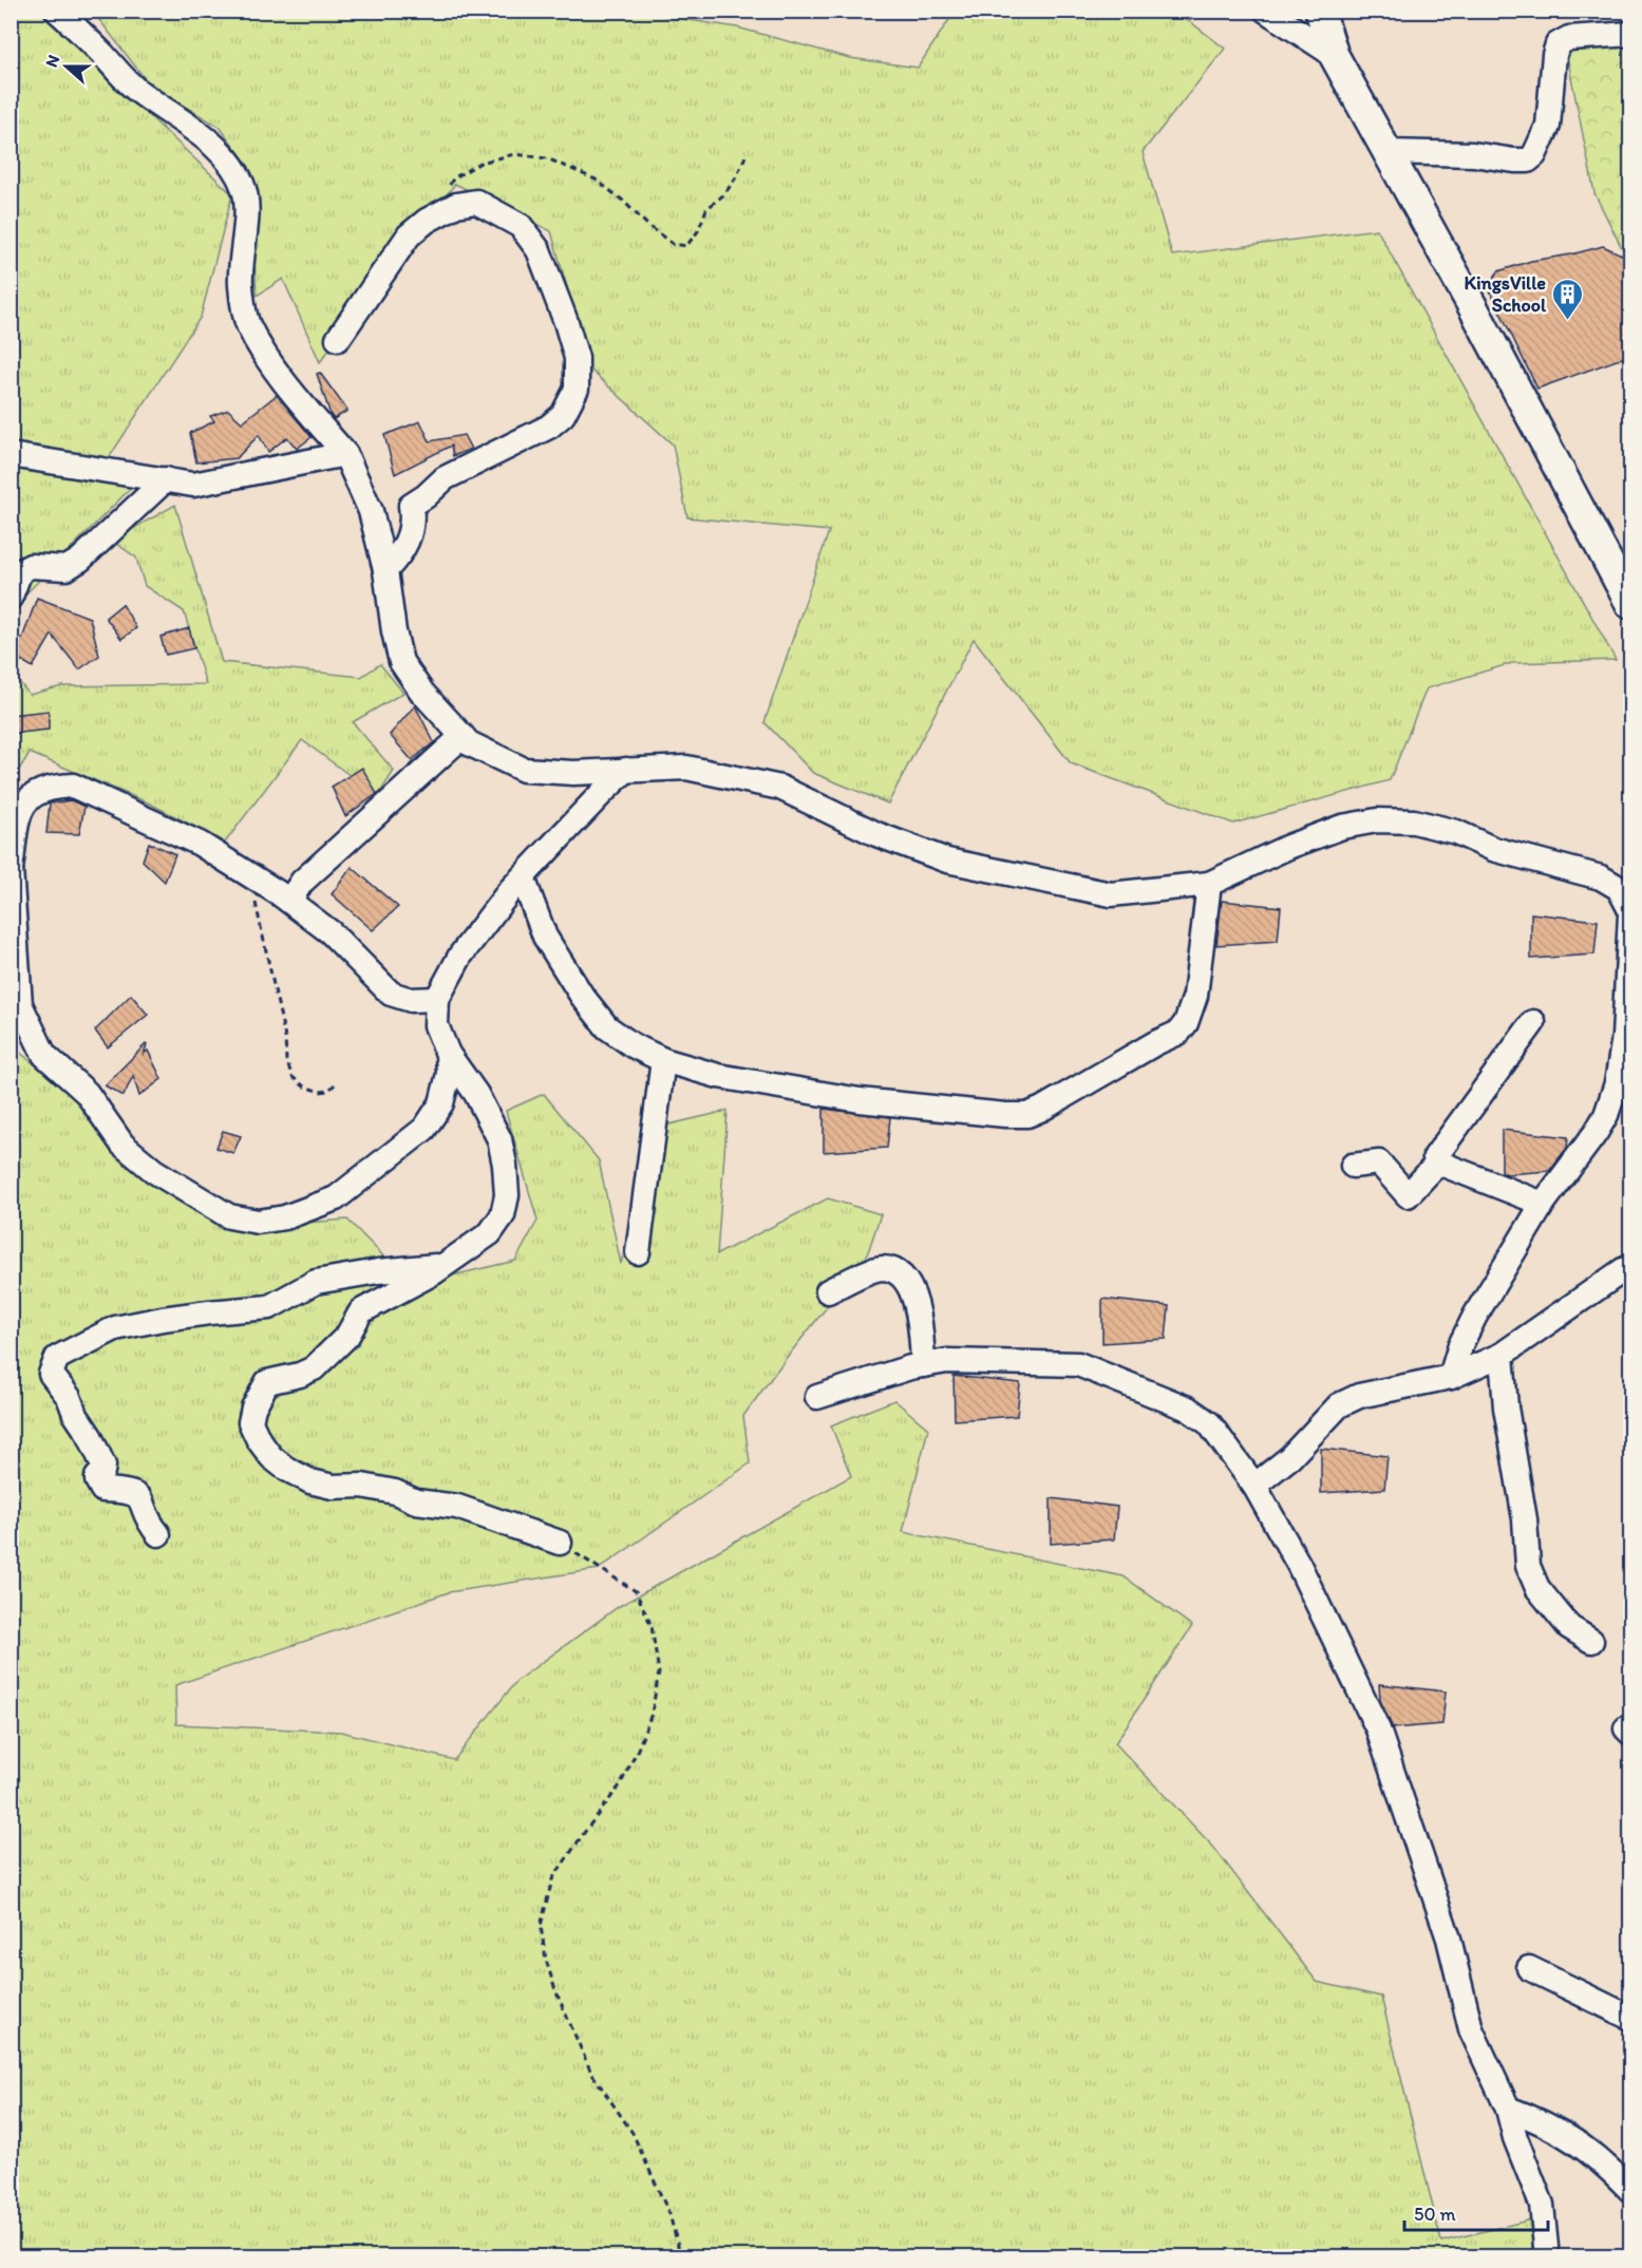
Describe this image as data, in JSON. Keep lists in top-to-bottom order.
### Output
{
  "places": {
    "building": ["KingsVille School"]
  },
  "scale_bar": "50 m",
  "north": "left"
}
